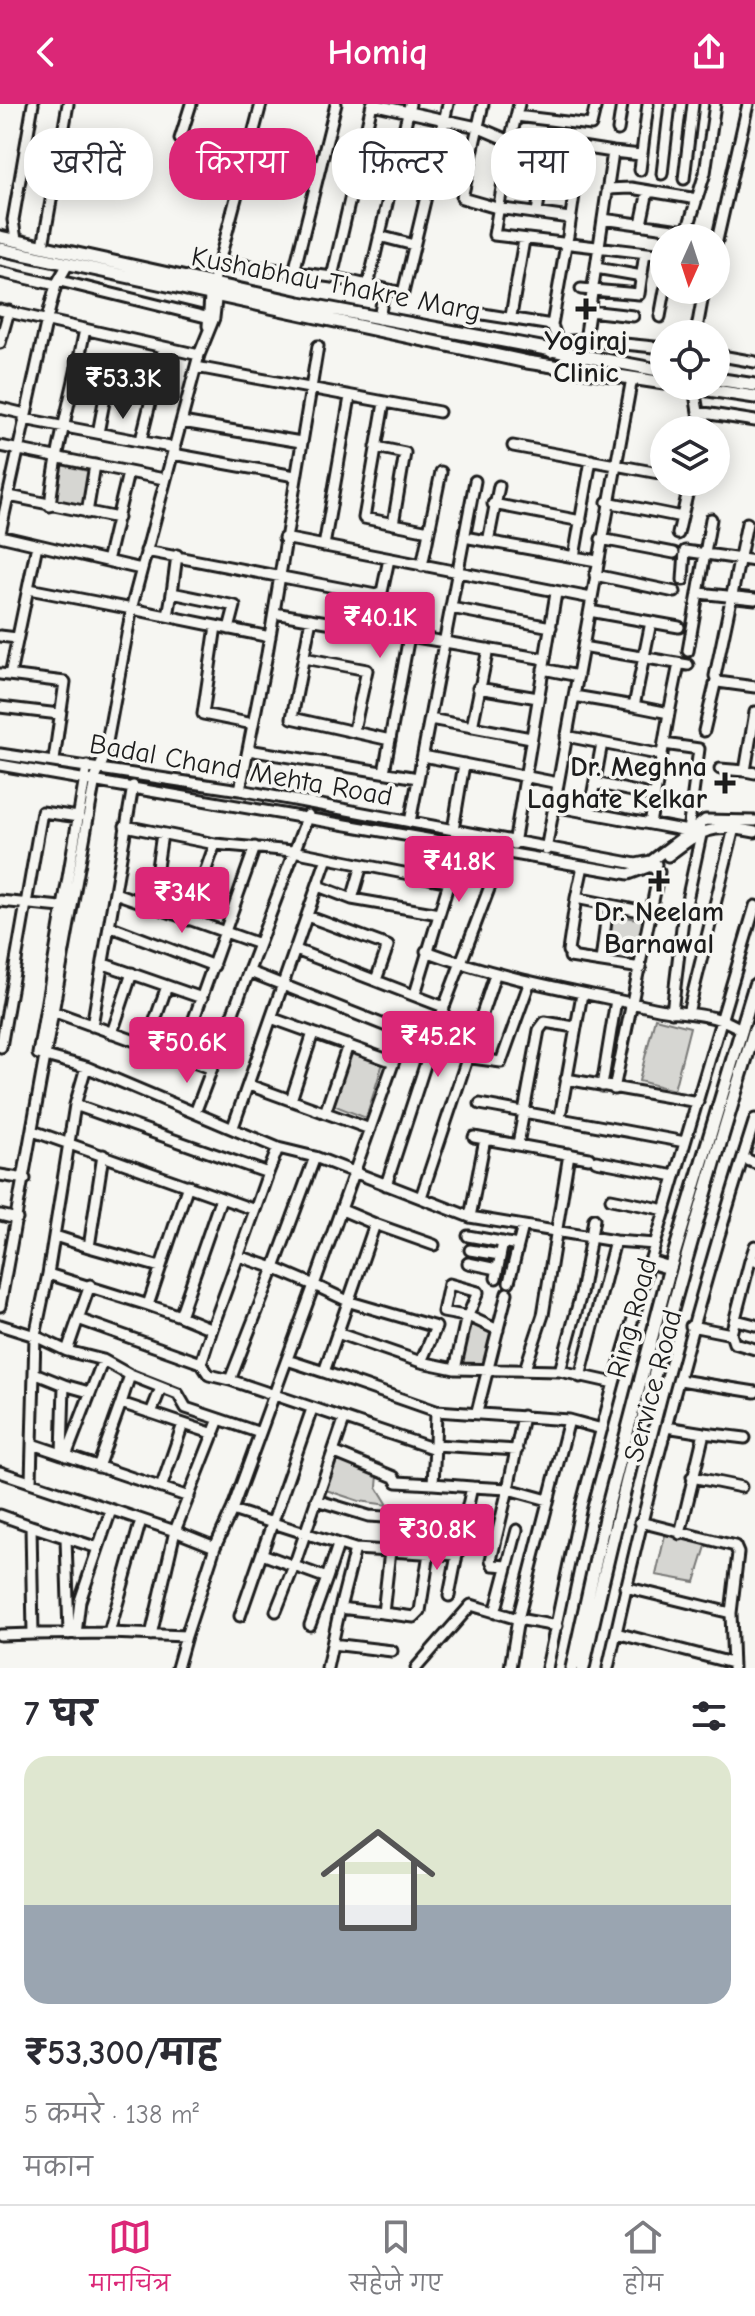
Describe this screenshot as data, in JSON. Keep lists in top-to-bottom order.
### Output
{
  "streets": {
    "main road": ["Kushabhau Thakre Marg", "Ring Road"],
    "street": ["Badal Chand Mehta Road", "Service Road"]
  },
  "places": {
    "health": ["Yogiraj Clinic", "Dr. Meghna Laghate Kelkar", "Dr. Neelam Barnawal"]
  },
  "north": "bottom",
  "page": {
    "header": "Homiq",
    "chip": [
      "खरीदें",
      "किराया",
      "फ़िल्टर",
      "नया"
    ],
    "price": [
      "₹53.3K",
      "₹40.1K",
      "₹41.8K",
      "₹34K",
      "₹45.2K",
      "₹50.6K",
      "₹30.8K"
    ],
    "heading": "7 घर",
    "list": [
      {
        "name": "₹53,300/माह",
        "note": "5 कमरे · 138 m² · मकान"
      }
    ],
    "tabs": ["मानचित्र", "सहेजे गए", "होम"]
  }
}
